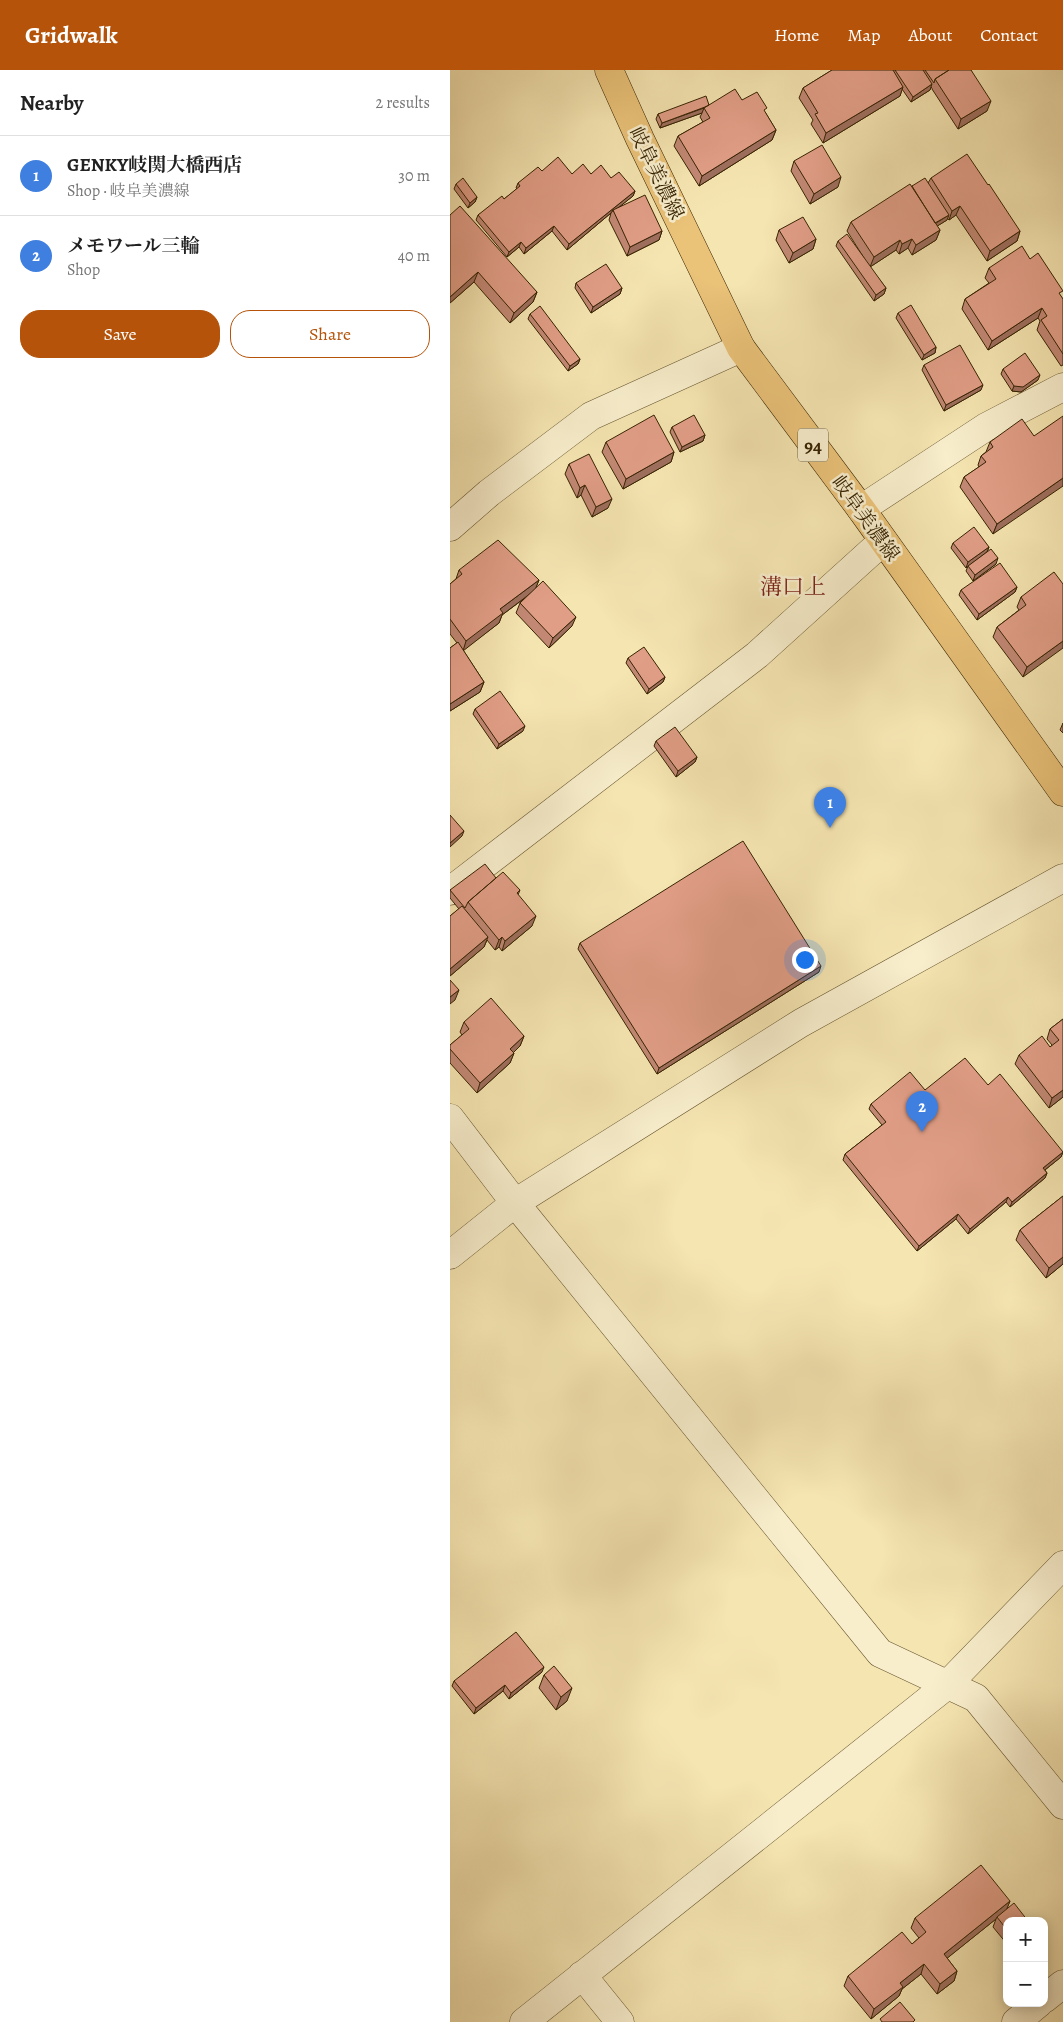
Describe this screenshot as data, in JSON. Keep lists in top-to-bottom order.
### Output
{
  "streets": {
    "main road": ["岐阜美濃線", "94"]
  },
  "districts": ["溝口上"],
  "page": {
    "header": "Gridwalk",
    "nav": [
      "Home",
      "Map",
      "About",
      "Contact"
    ],
    "heading": ["Nearby", "2 results"],
    "list": [
      {
        "mark": "1",
        "name": "GENKY岐関大橋西店",
        "note": "Shop · 岐阜美濃線",
        "value": "30 m"
      },
      {
        "mark": "2",
        "name": "メモワール三輪",
        "note": "Shop",
        "value": "40 m"
      }
    ],
    "buttons": ["Save", "Share"],
    "pins": ["1", "2"],
    "map_buttons": ["+", "−"]
  }
}
